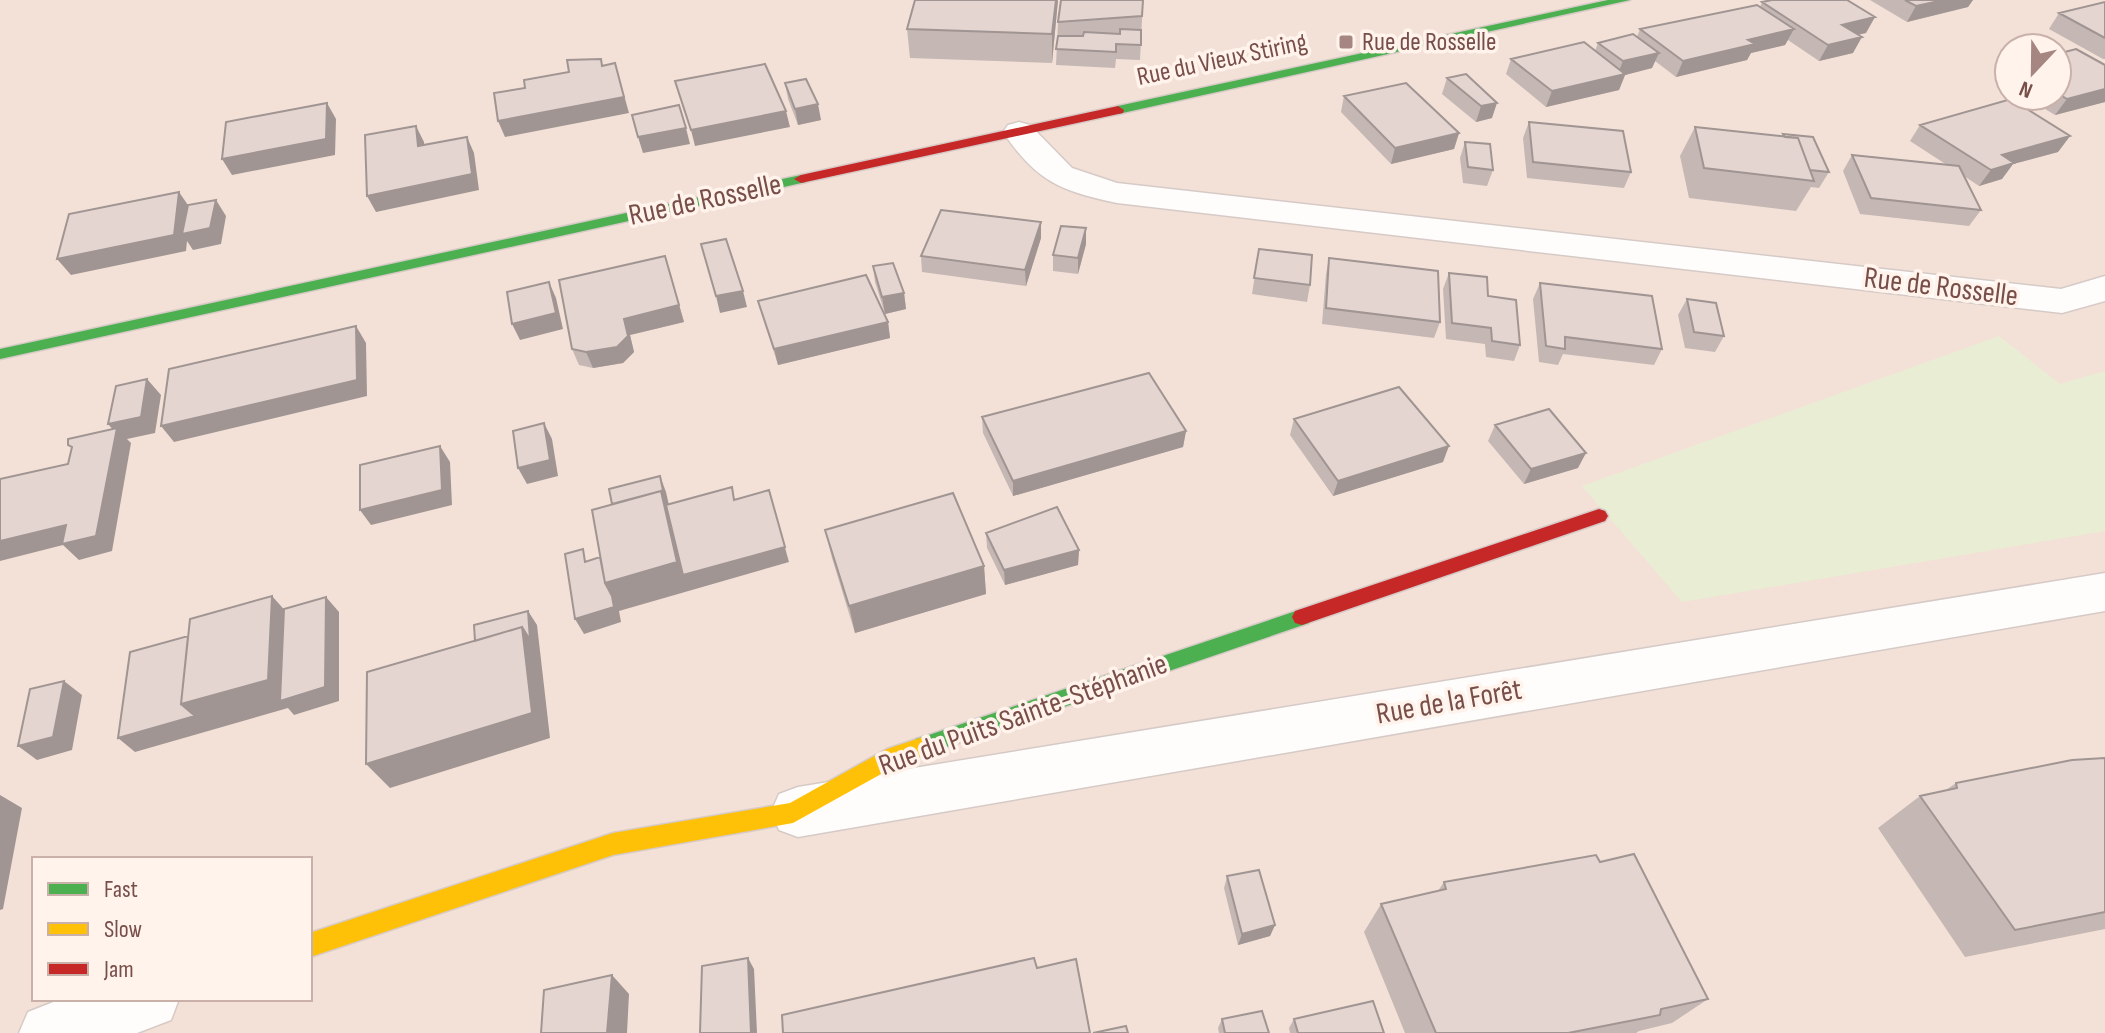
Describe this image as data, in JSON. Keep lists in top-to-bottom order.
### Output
{
  "streets": {
    "street": [
      "Rue du Vieux Stiring",
      "Rue de Rosselle",
      "Rue de la Forêt",
      "Rue du Puits Sainte-Stéphanie"
    ]
  },
  "crossings": [
    ["Rue du Vieux Stiring", "Rue de Rosselle"],
    ["Rue de la Forêt", "Rue du Puits Sainte-Stéphanie"]
  ],
  "places": {
    "transit": ["Rue de Rosselle"]
  },
  "legend": ["Fast", "Slow", "Jam"],
  "north": "bottom"
}
